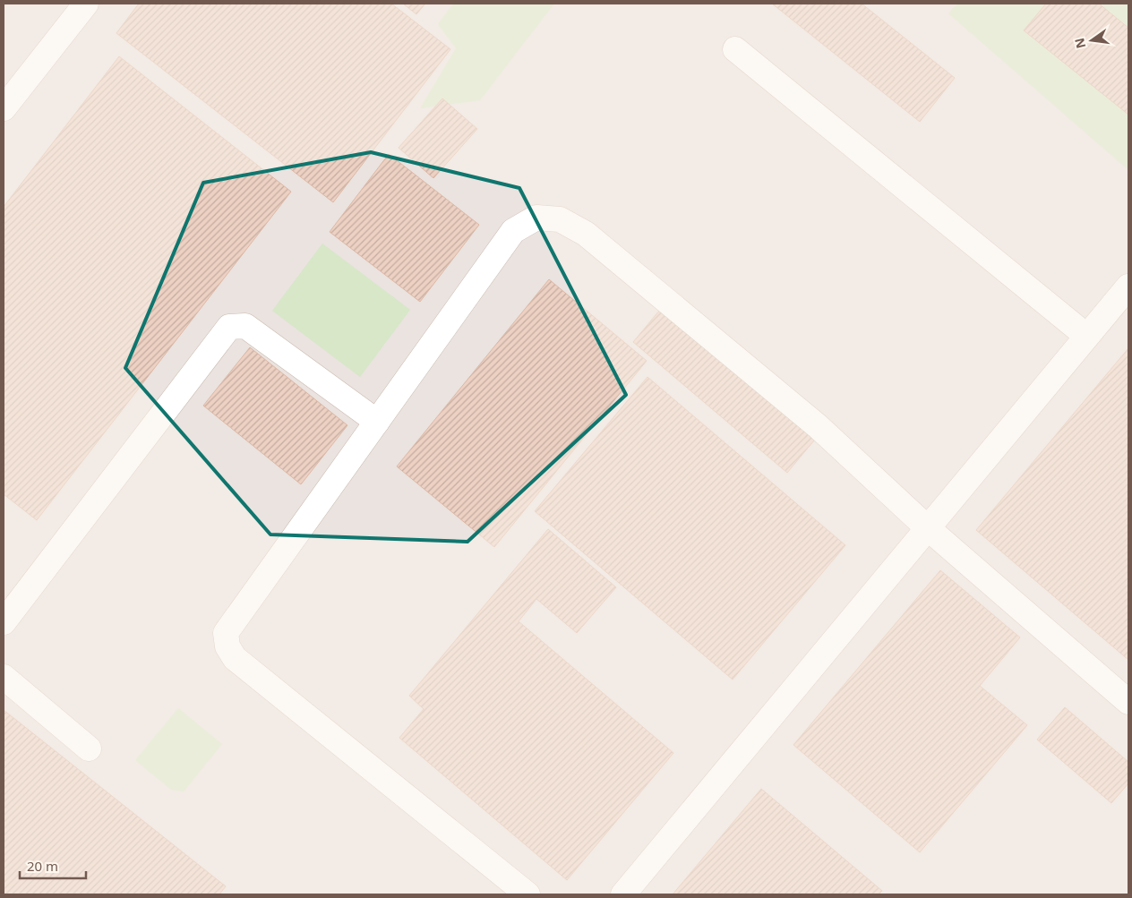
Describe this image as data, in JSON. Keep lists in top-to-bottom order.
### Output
{
  "scale_bar": "20 m",
  "north": "left"
}
